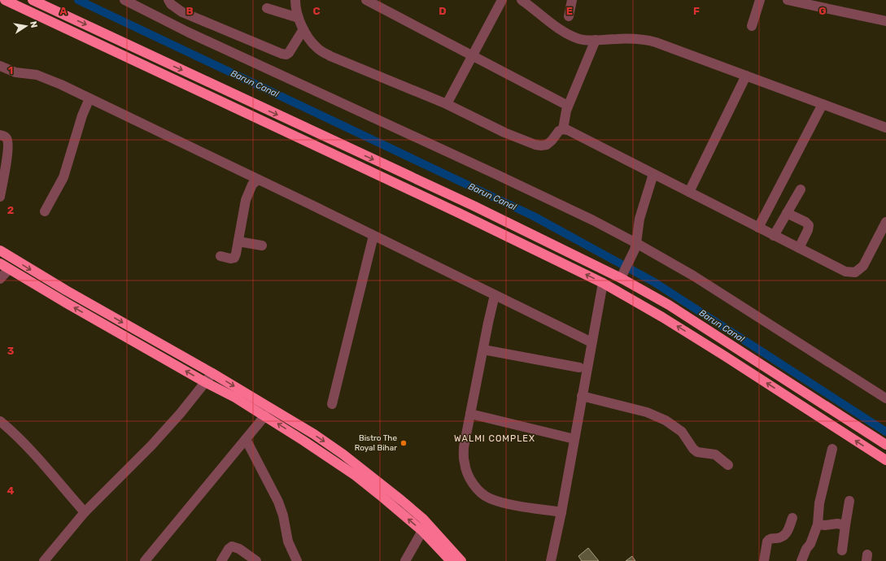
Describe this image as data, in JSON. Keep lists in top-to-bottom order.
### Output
{
  "districts": ["WALMI COMPLEX"],
  "water": ["Barun Canal"],
  "places": ["Bistro The Royal Bihar"],
  "north": "right",
  "grid": {
    "columns": [
      "A",
      "B",
      "C",
      "D",
      "E",
      "F",
      "G"
    ],
    "rows": [
      "1",
      "2",
      "3",
      "4"
    ]
  }
}
